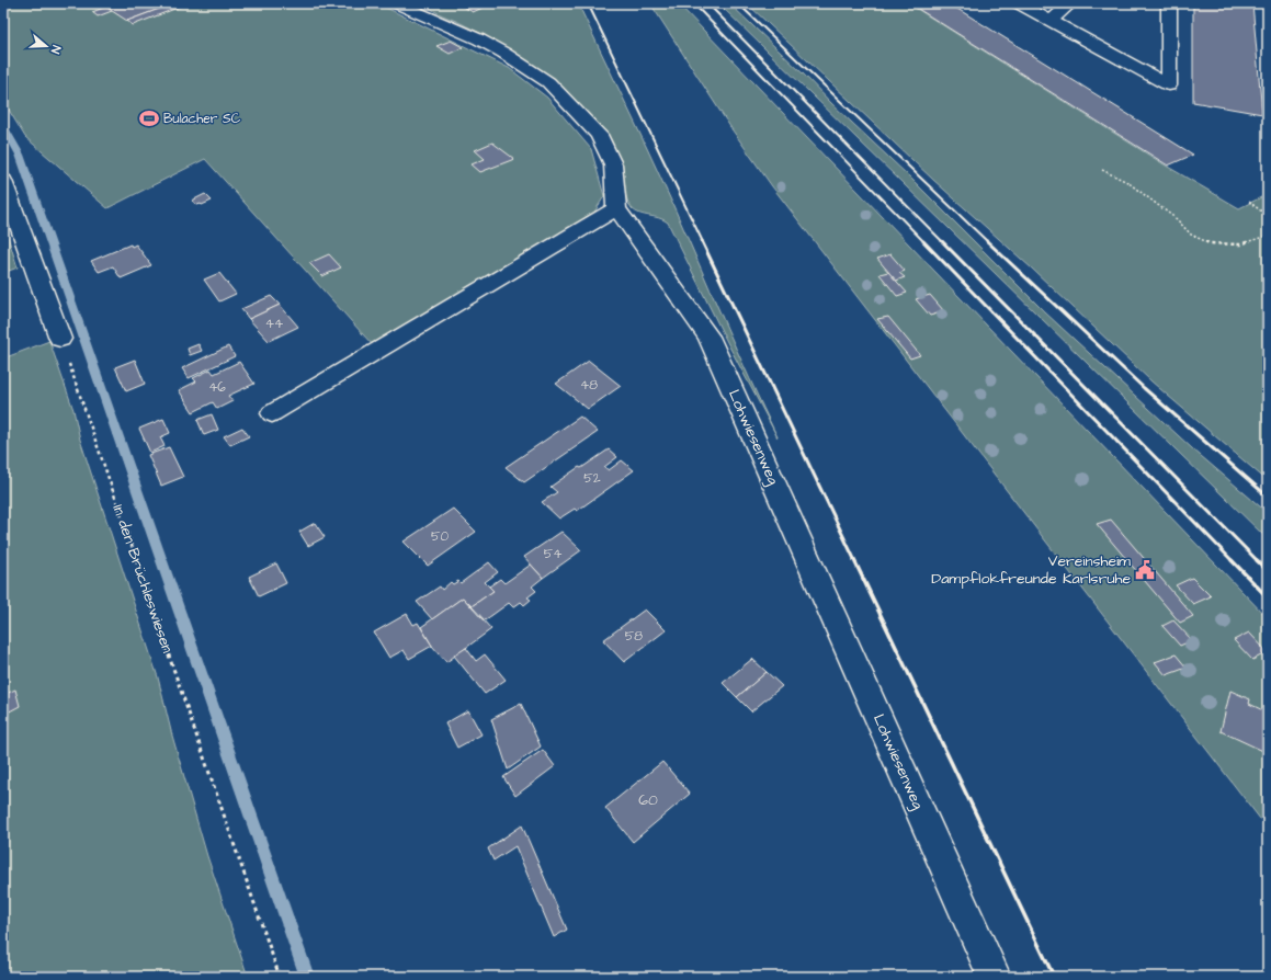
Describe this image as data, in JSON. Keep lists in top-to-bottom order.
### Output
{
  "streets": {
    "lane": ["Lohwiesenweg"],
    "path": ["In den Brüchleswiesen"]
  },
  "places": {
    "sports": ["Bulacher SC"],
    "public building": ["Vereinsheim Dampflokfreunde Karlsruhe"]
  },
  "house_numbers": [
    "44",
    "48",
    "46",
    "52",
    "50",
    "54",
    "58",
    "60"
  ],
  "north": "right"
}
